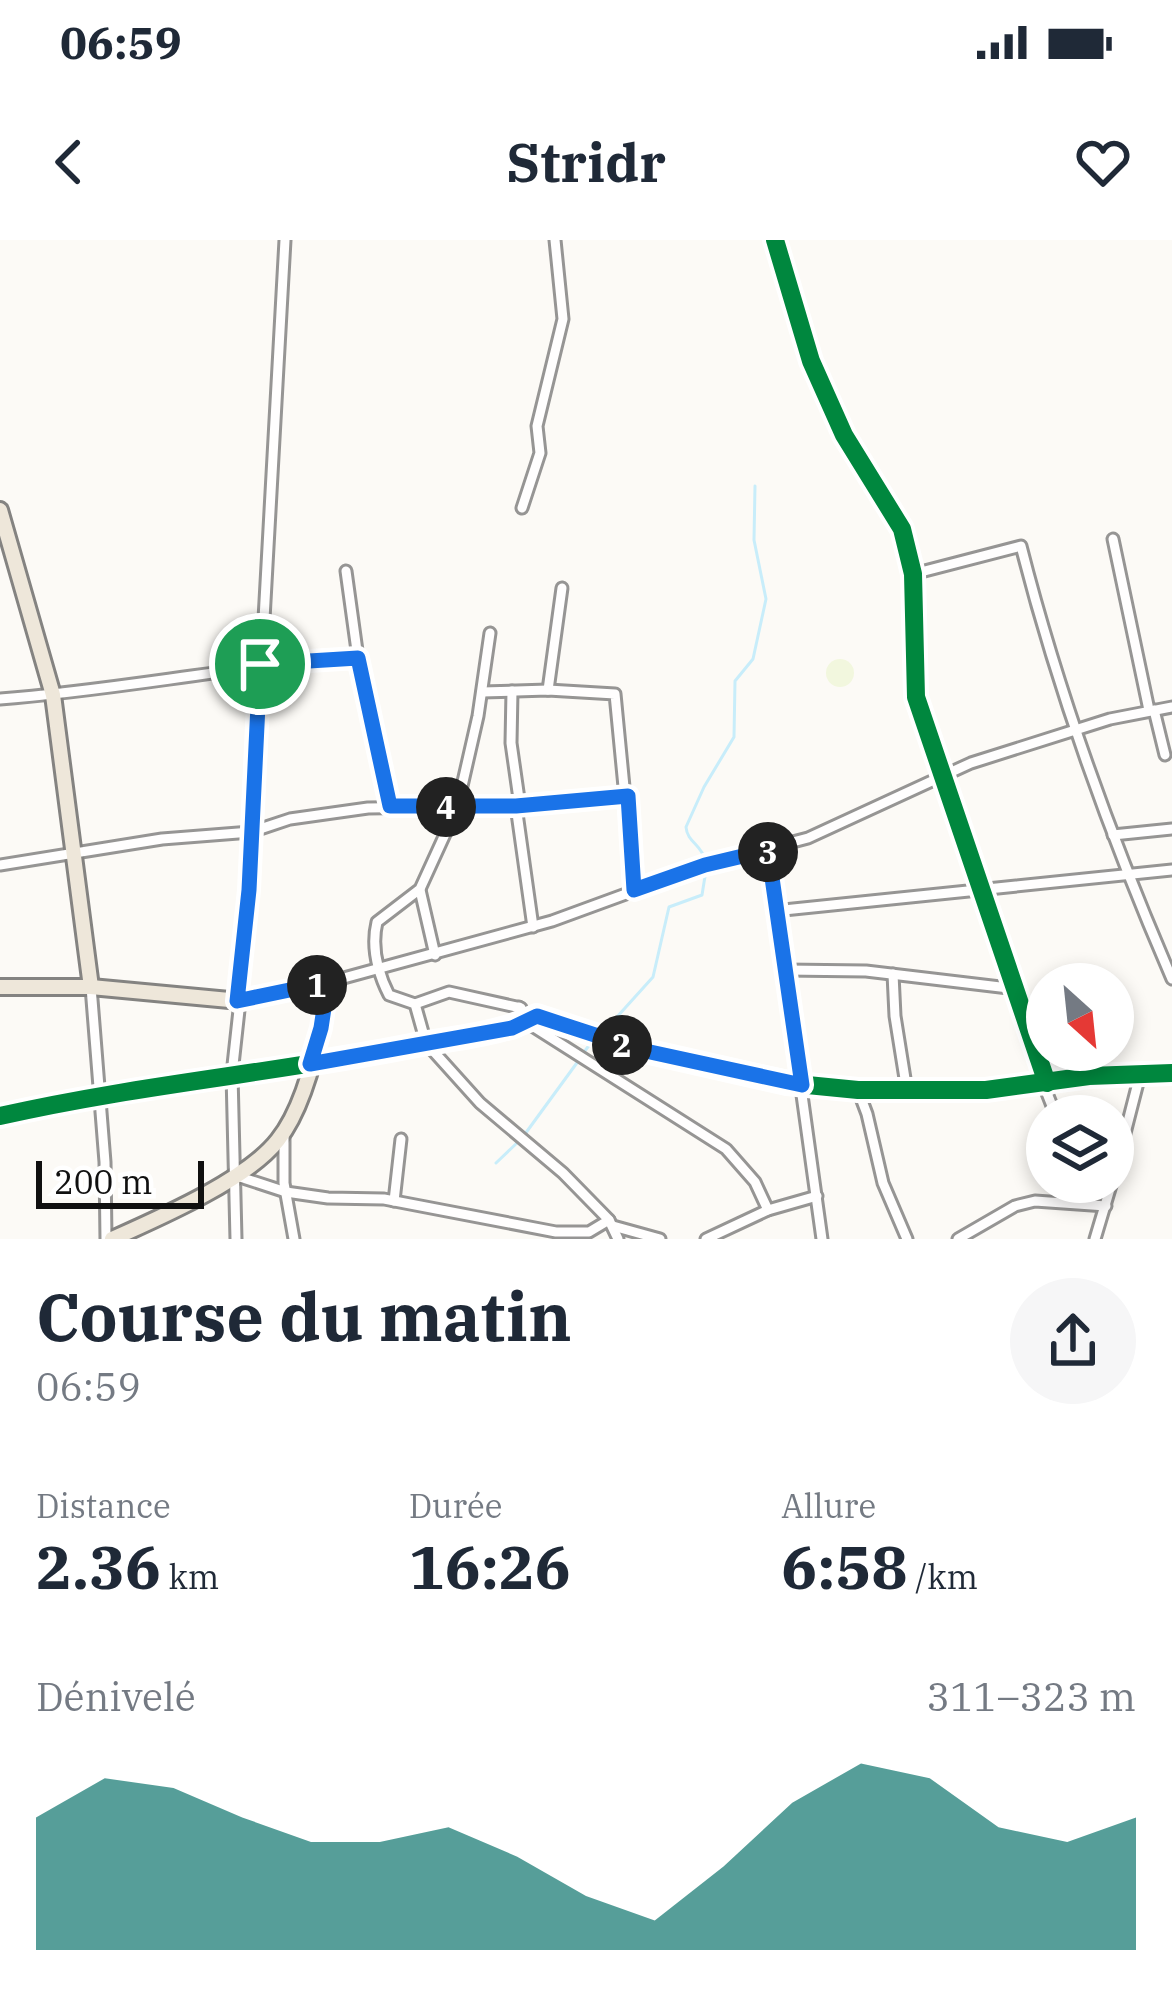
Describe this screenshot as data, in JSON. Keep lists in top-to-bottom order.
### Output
{
  "scale_bar": "200 m",
  "north": "bottom right",
  "page": {
    "status": "06:59",
    "header": "Stridr",
    "pins": [
      "4",
      "3",
      "1",
      "2"
    ],
    "scale": "200 m",
    "heading": ["Course du matin", "06:59"],
    "stats": [
      ["Distance", "2.36 km"],
      ["Durée", "16:26"],
      ["Allure", "6:58 /km"]
    ],
    "chart": ["Dénivelé", "311–323 m"]
  }
}
